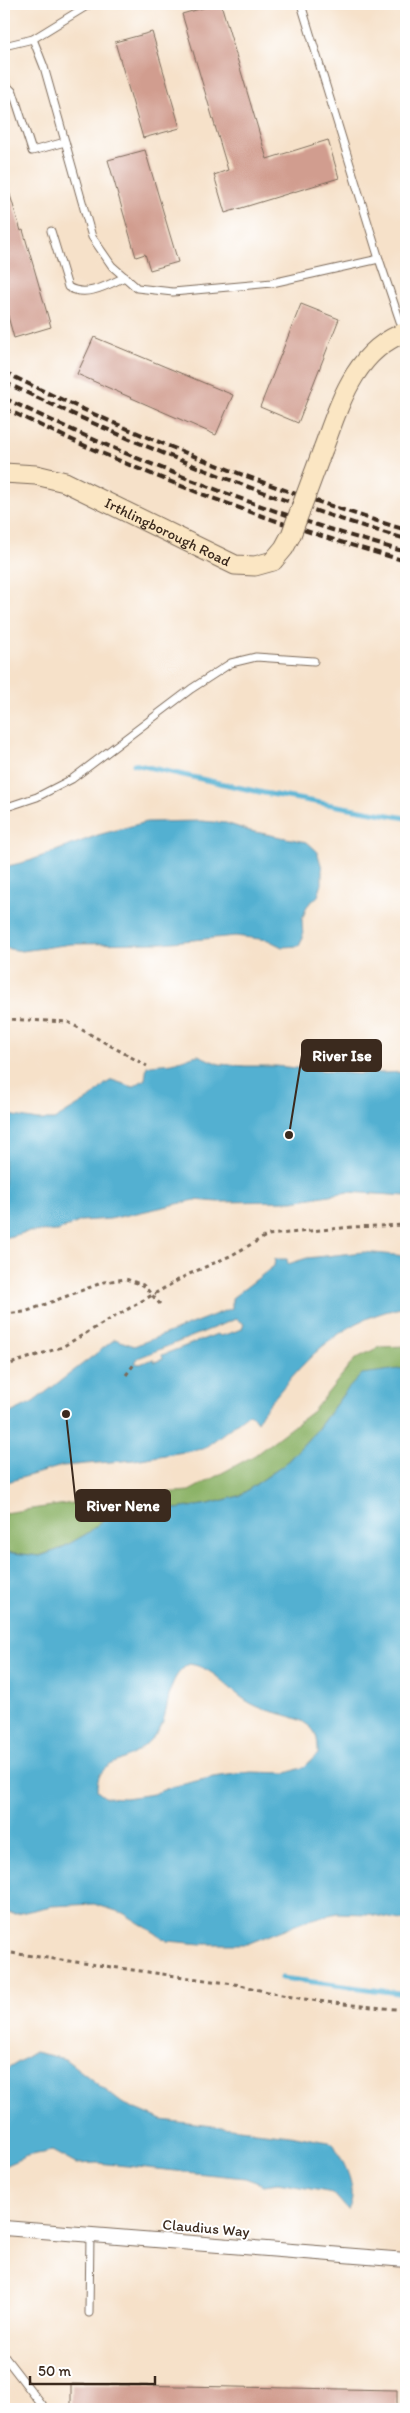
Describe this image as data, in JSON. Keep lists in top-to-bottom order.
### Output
{
  "streets": {
    "main road": ["Irthlingborough Road"],
    "street": ["Claudius Way"]
  },
  "places": ["River Ise", "River Nene"],
  "scale_bar": "50 m"
}
